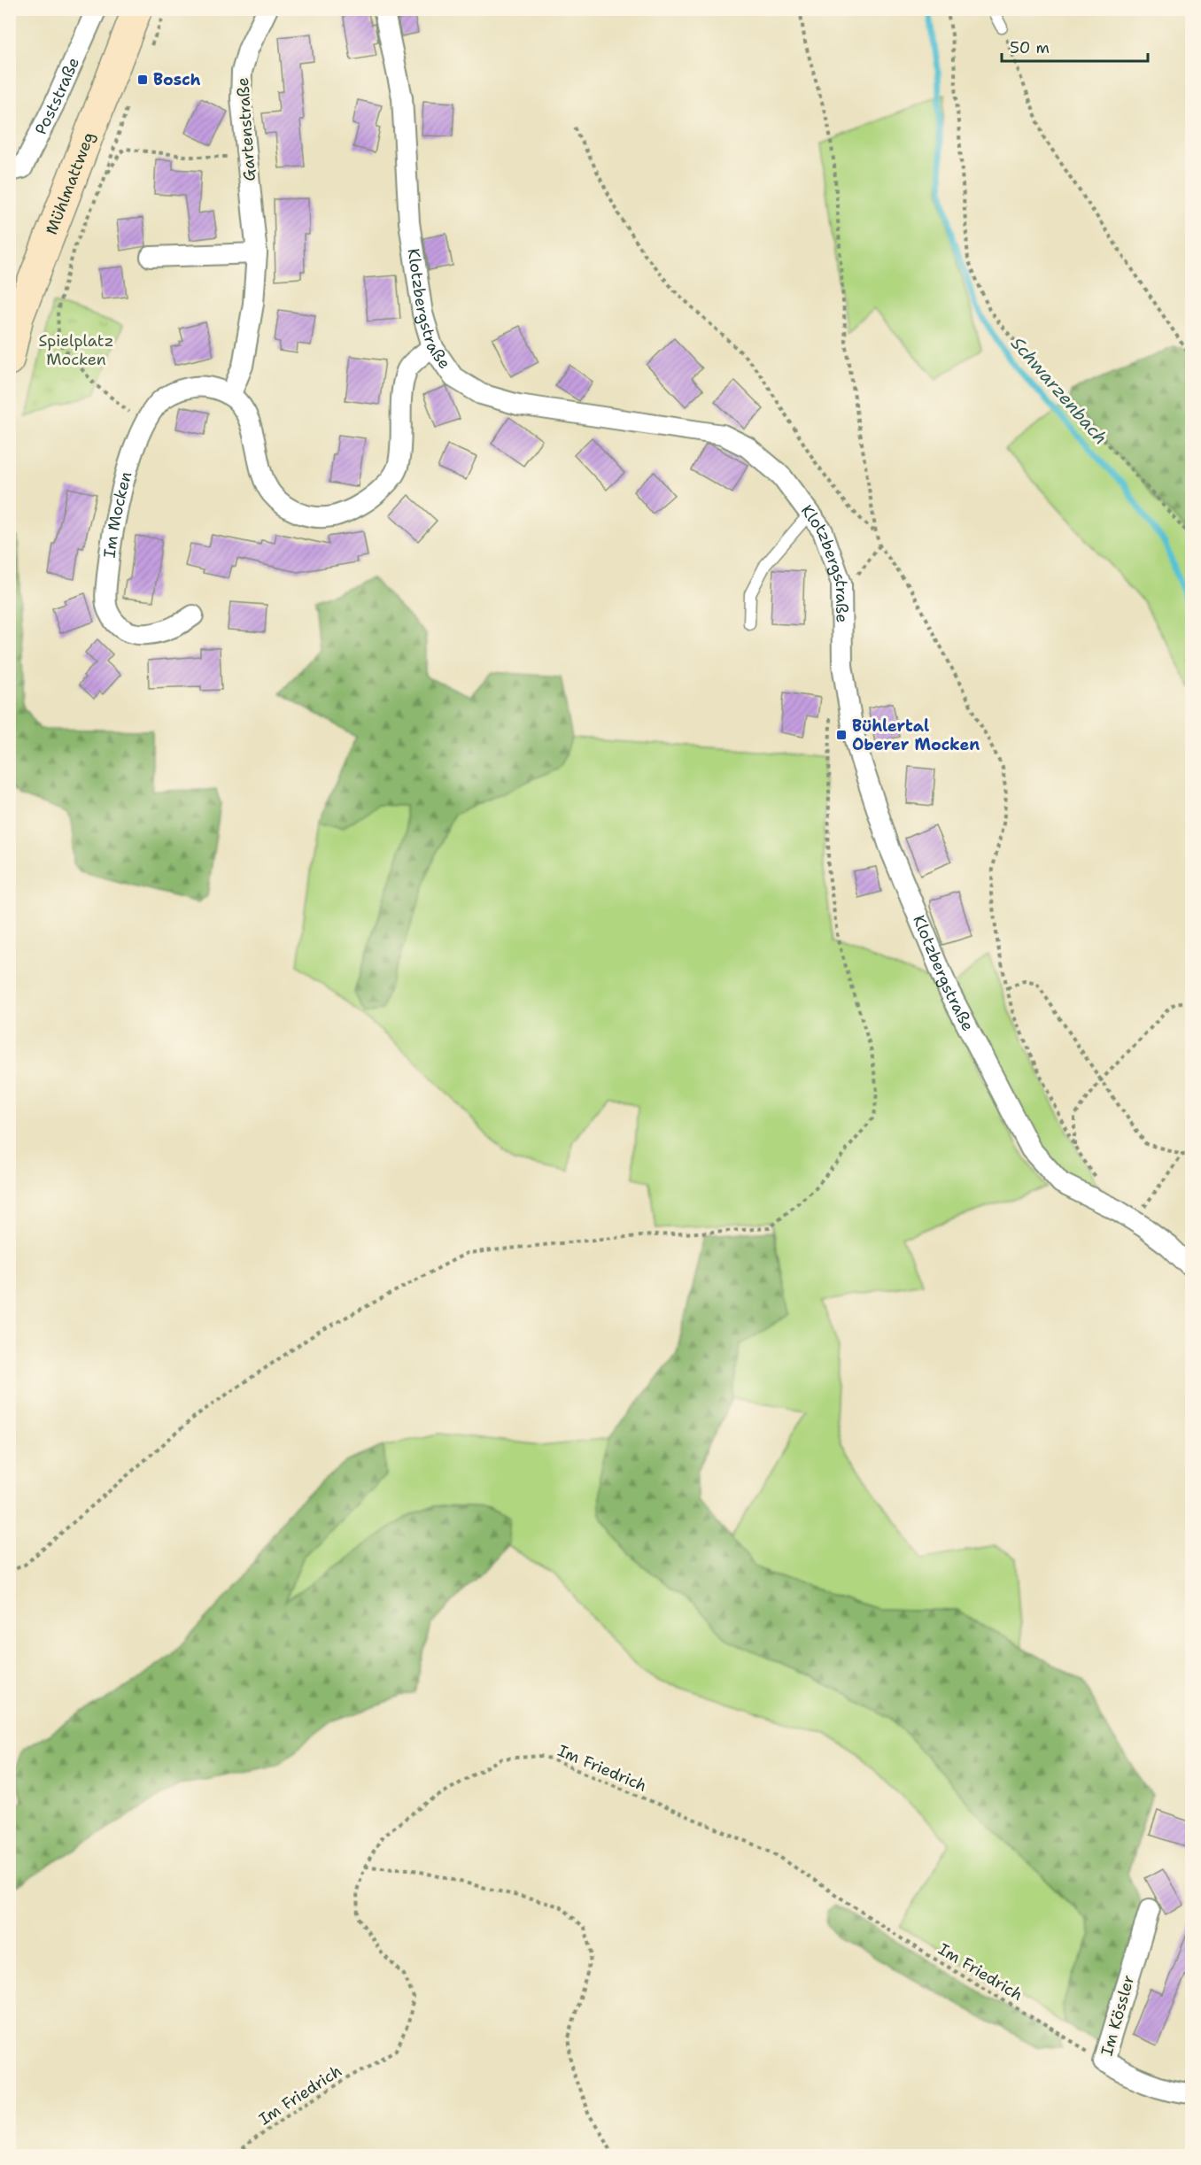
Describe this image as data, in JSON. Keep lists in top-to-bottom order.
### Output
{
  "streets": {
    "main road": ["Mühlmattweg"],
    "street": [
      "Poststraße",
      "Gartenstraße",
      "Klotzbergstraße",
      "Im Mocken",
      "Im Kössler"
    ],
    "path": ["Im Friedrich"]
  },
  "crossings": [
    ["Gartenstraße", "Im Mocken"],
    ["Im Friedrich", "Im Kössler"]
  ],
  "water": ["Schwarzenbach"],
  "parks": ["Spielplatz Mocken"],
  "places": {
    "transit": ["Bosch", "Bühlertal Oberer Mocken"]
  },
  "scale_bar": "50 m"
}
